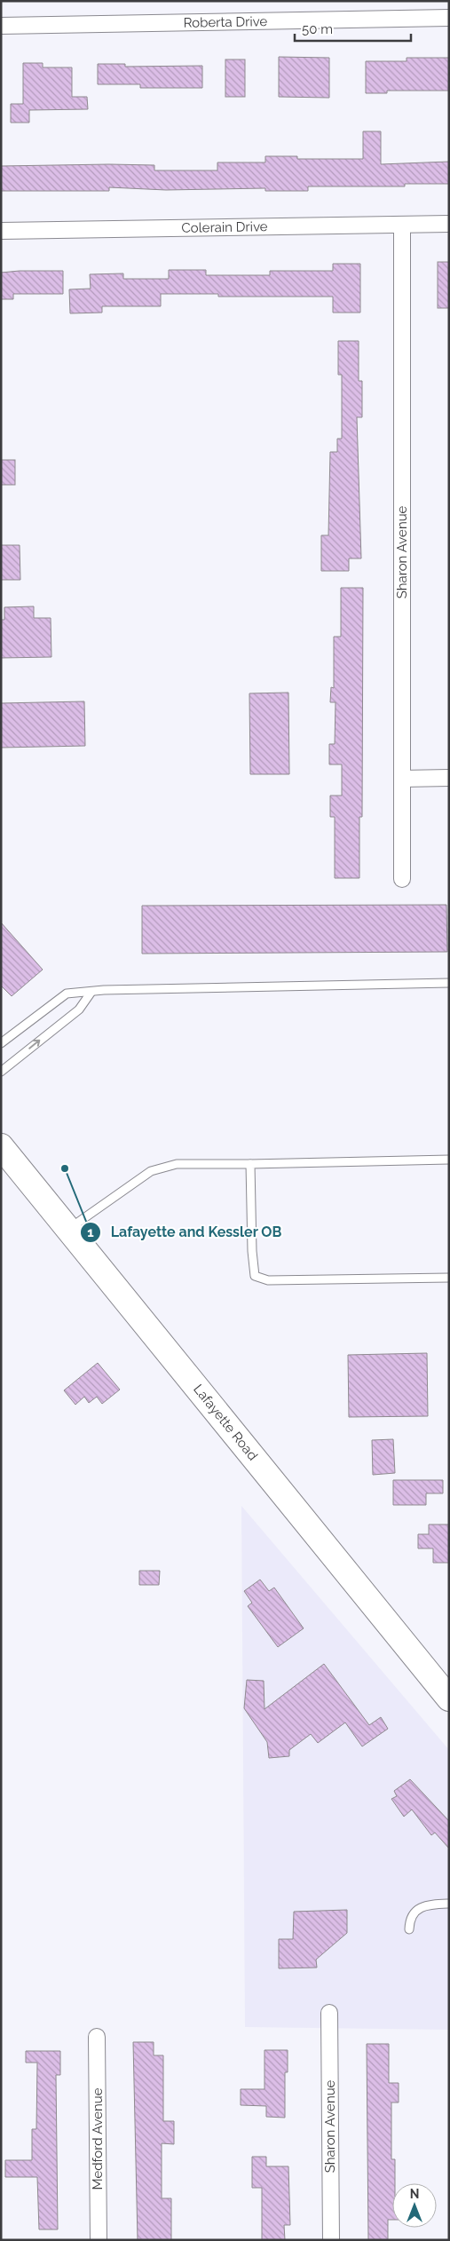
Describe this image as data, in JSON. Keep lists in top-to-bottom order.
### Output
{
  "streets": {
    "main road": ["Lafayette Road"],
    "street": [
      "Roberta Drive",
      "Colerain Drive",
      "Sharon Avenue",
      "Medford Avenue"
    ]
  },
  "crossings": [
    ["Colerain Drive", "Sharon Avenue"]
  ],
  "places": ["Lafayette and Kessler OB"],
  "scale_bar": "50 m",
  "north": "top"
}
